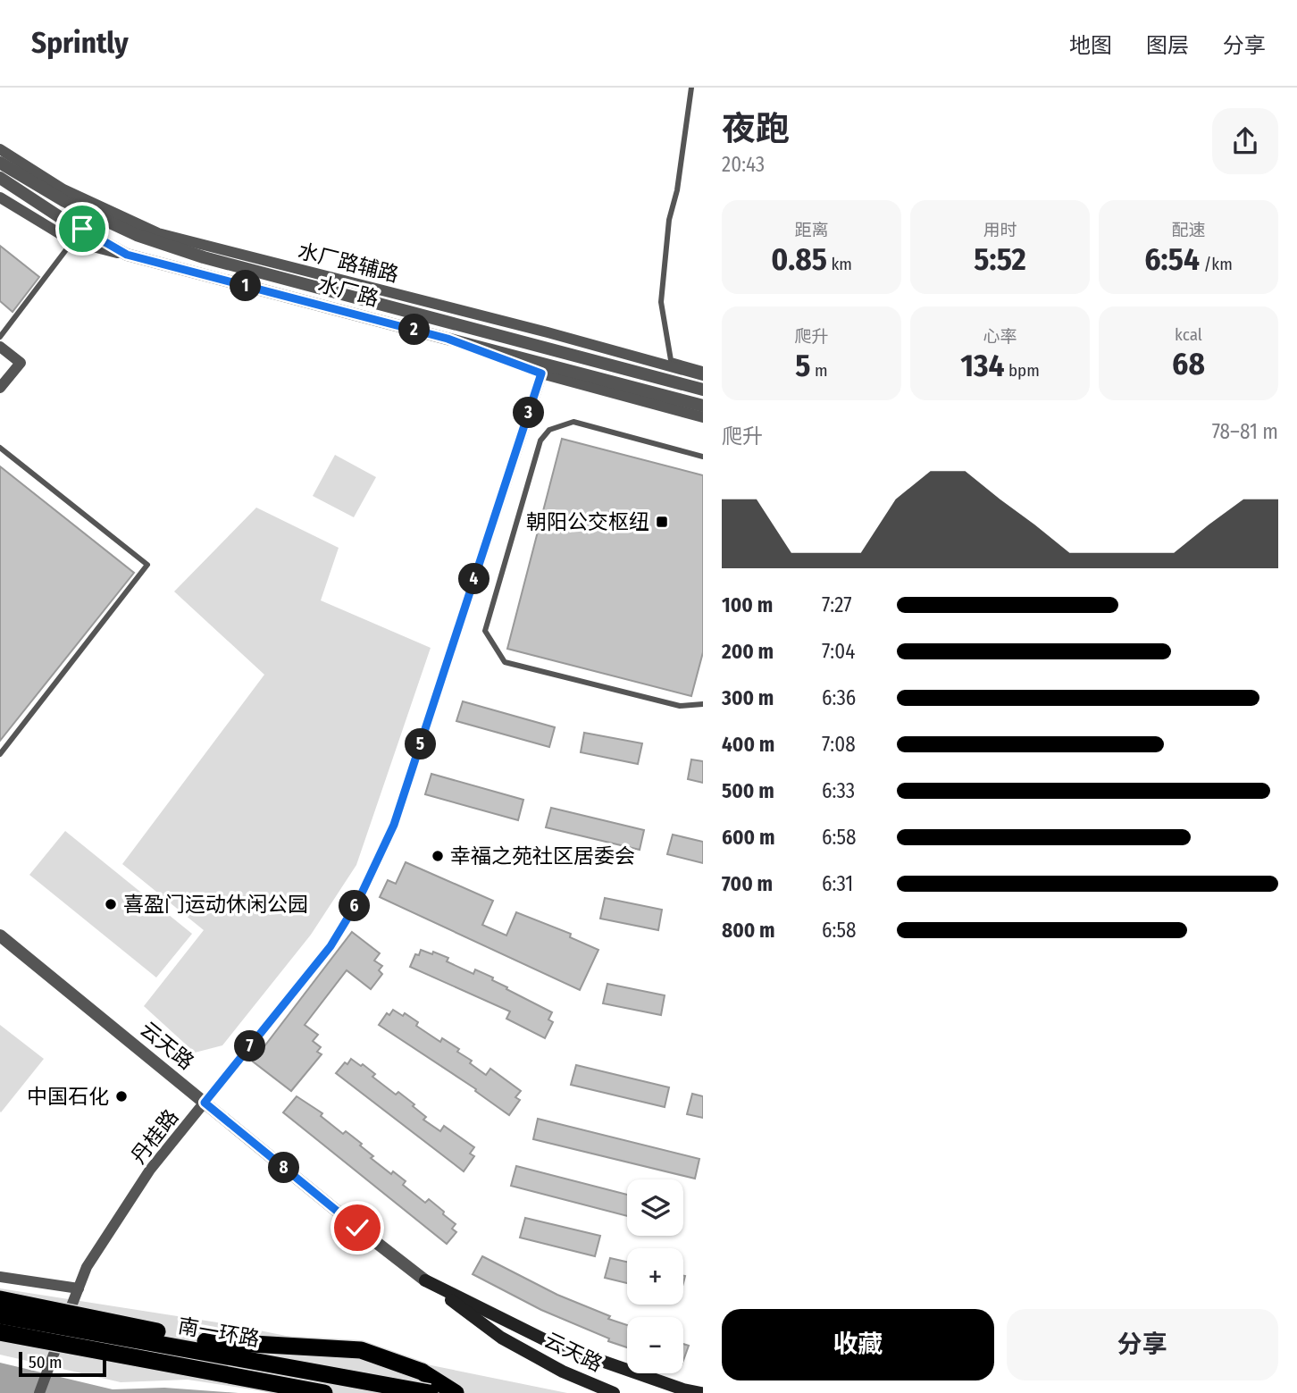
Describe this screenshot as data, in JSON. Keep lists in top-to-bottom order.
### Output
{
  "streets": {
    "highway": ["南一环路"],
    "main road": ["云天路"],
    "street": ["水厂路辅路", "水厂路", "丹桂路"]
  },
  "crossings": [
    ["水厂路", "丹桂路"],
    ["云天路", "丹桂路"]
  ],
  "places": {
    "transit": ["朝阳公交枢纽"],
    "other": ["幸福之苑社区居委会", "喜盈门运动休闲公园", "中国石化"]
  },
  "scale_bar": "50 m",
  "page": {
    "header": "Sprintly",
    "nav": ["地图", "图层", "分享"],
    "heading": ["夜跑", "20:43"],
    "stats": [
      ["距离", "0.85 km"],
      ["用时", "5:52"],
      ["配速", "6:54 /km"],
      ["爬升", "5 m"],
      ["心率", "134 bpm"],
      ["kcal", "68"]
    ],
    "pins": [
      "1",
      "2",
      "3",
      "4",
      "5",
      "6",
      "7",
      "8"
    ],
    "chart": ["爬升", "78–81 m"],
    "list": [
      {
        "name": "100 m",
        "note": "7:27"
      },
      {
        "name": "200 m",
        "note": "7:04"
      },
      {
        "name": "300 m",
        "note": "6:36"
      },
      {
        "name": "400 m",
        "note": "7:08"
      },
      {
        "name": "500 m",
        "note": "6:33"
      },
      {
        "name": "600 m",
        "note": "6:58"
      },
      {
        "name": "700 m",
        "note": "6:31"
      },
      {
        "name": "800 m",
        "note": "6:58"
      }
    ],
    "map_buttons": ["+", "−"],
    "buttons": ["收藏", "分享"],
    "scale": "50 m"
  }
}
